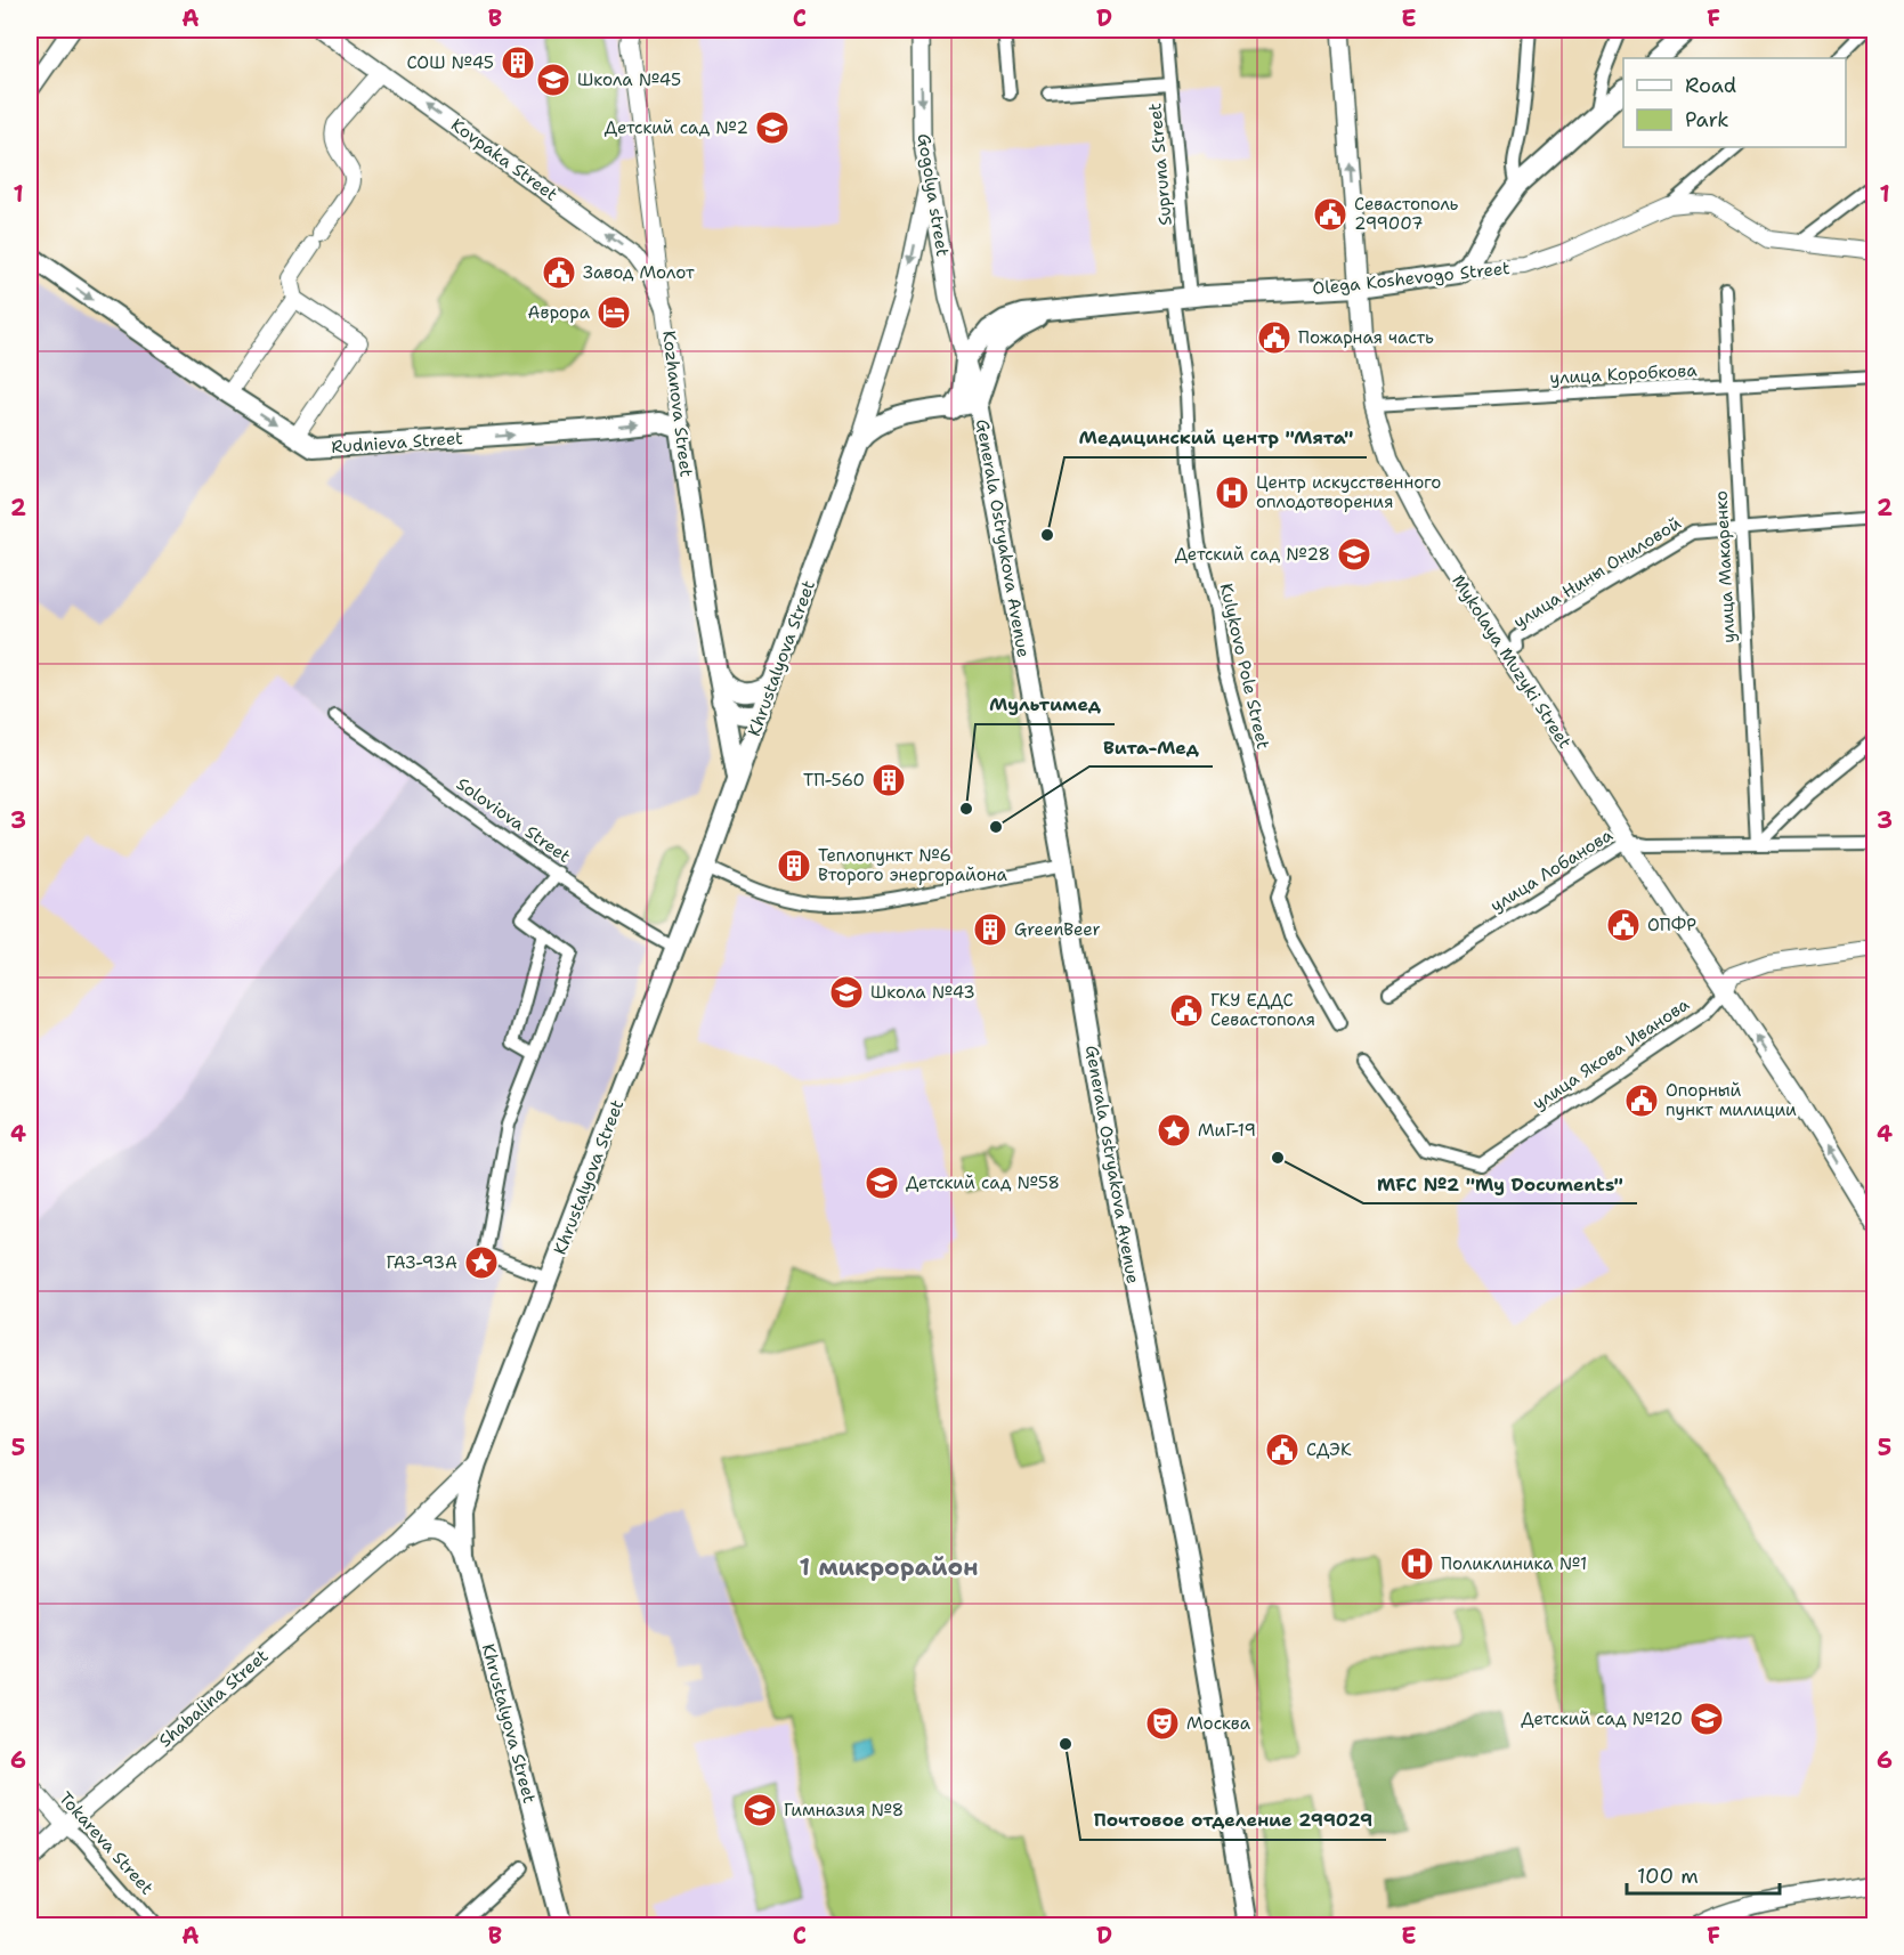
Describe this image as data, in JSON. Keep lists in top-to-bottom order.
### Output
{
  "streets": {
    "main road": [
      "Kovpaka Street",
      "Gogolya street",
      "Olega Koshevogo Street",
      "Kozhanova Street",
      "Rudnieva Street",
      "Generala Ostryakova Avenue",
      "Khrustalyova Street",
      "Mykolaya Muzyki Street",
      "Shabalina Street"
    ],
    "street": [
      "Supruna Street",
      "улица Коробкова",
      "улица Макаренко",
      "улица Нины Ониловой",
      "Kulykovo Pole Street",
      "Soloviova Street",
      "улица Лобанова",
      "улица Якова Иванова",
      "Tokareva Street"
    ]
  },
  "crossings": [
    ["Kovpaka Street", "Kozhanova Street"],
    ["Supruna Street", "Olega Koshevogo Street"],
    ["Supruna Street", "Kulykovo Pole Street"],
    ["Gogolya street", "Olega Koshevogo Street"],
    ["Gogolya street", "Generala Ostryakova Avenue"],
    ["Gogolya street", "Khrustalyova Street"],
    ["Olega Koshevogo Street", "Mykolaya Muzyki Street"],
    ["Olega Koshevogo Street", "Kulykovo Pole Street"],
    ["улица Коробкова", "улица Макаренко"],
    ["улица Коробкова", "Mykolaya Muzyki Street"],
    ["Kozhanova Street", "Rudnieva Street"],
    ["Kozhanova Street", "Khrustalyova Street"],
    ["улица Макаренко", "улица Нины Ониловой"],
    ["улица Макаренко", "улица Лобанова"],
    ["улица Нины Ониловой", "Mykolaya Muzyki Street"],
    ["Khrustalyova Street", "Soloviova Street"],
    ["Khrustalyova Street", "Shabalina Street"],
    ["Mykolaya Muzyki Street", "улица Лобанова"],
    ["Mykolaya Muzyki Street", "улица Якова Иванова"],
    ["Shabalina Street", "Tokareva Street"]
  ],
  "one_way": [
    "Kovpaka Street",
    "Gogolya street",
    "Rudnieva Street",
    "Mykolaya Muzyki Street"
  ],
  "districts": ["1 микрорайон"],
  "places": {
    "building": [
      "СОШ №45",
      "ТП-560",
      "Теплопункт №6 Второго энергорайона",
      "GreenBeer"
    ],
    "school or university": [
      "Школа №45",
      "Детский сад №2",
      "Детский сад №28",
      "Школа №43",
      "Детский сад №58",
      "Детский сад №120",
      "Гимназия №8"
    ],
    "public building": [
      "Севастополь 299007",
      "Завод Молот",
      "Пожарная часть",
      "ОПФР",
      "ГКУ ЕДДС Севастополя",
      "Опорный пункт милиции",
      "СДЭК"
    ],
    "hotel": ["Аврора"],
    "hospital": ["Центр искусственного оплодотворения", "Поликлиника №1"],
    "other": [
      "Медицинский центр \"Мята\"",
      "Мультимед",
      "Вита-Мед",
      "MFC №2 \"My Documents\"",
      "Почтовое отделение 299029"
    ],
    "place": ["МиГ-19", "ГАЗ-93А"],
    "theatre": ["Москва"]
  },
  "legend": ["Road", "Park"],
  "scale_bar": "100 m",
  "grid": {
    "columns": [
      "A",
      "B",
      "C",
      "D",
      "E",
      "F"
    ],
    "rows": [
      "1",
      "2",
      "3",
      "4",
      "5",
      "6"
    ]
  }
}
